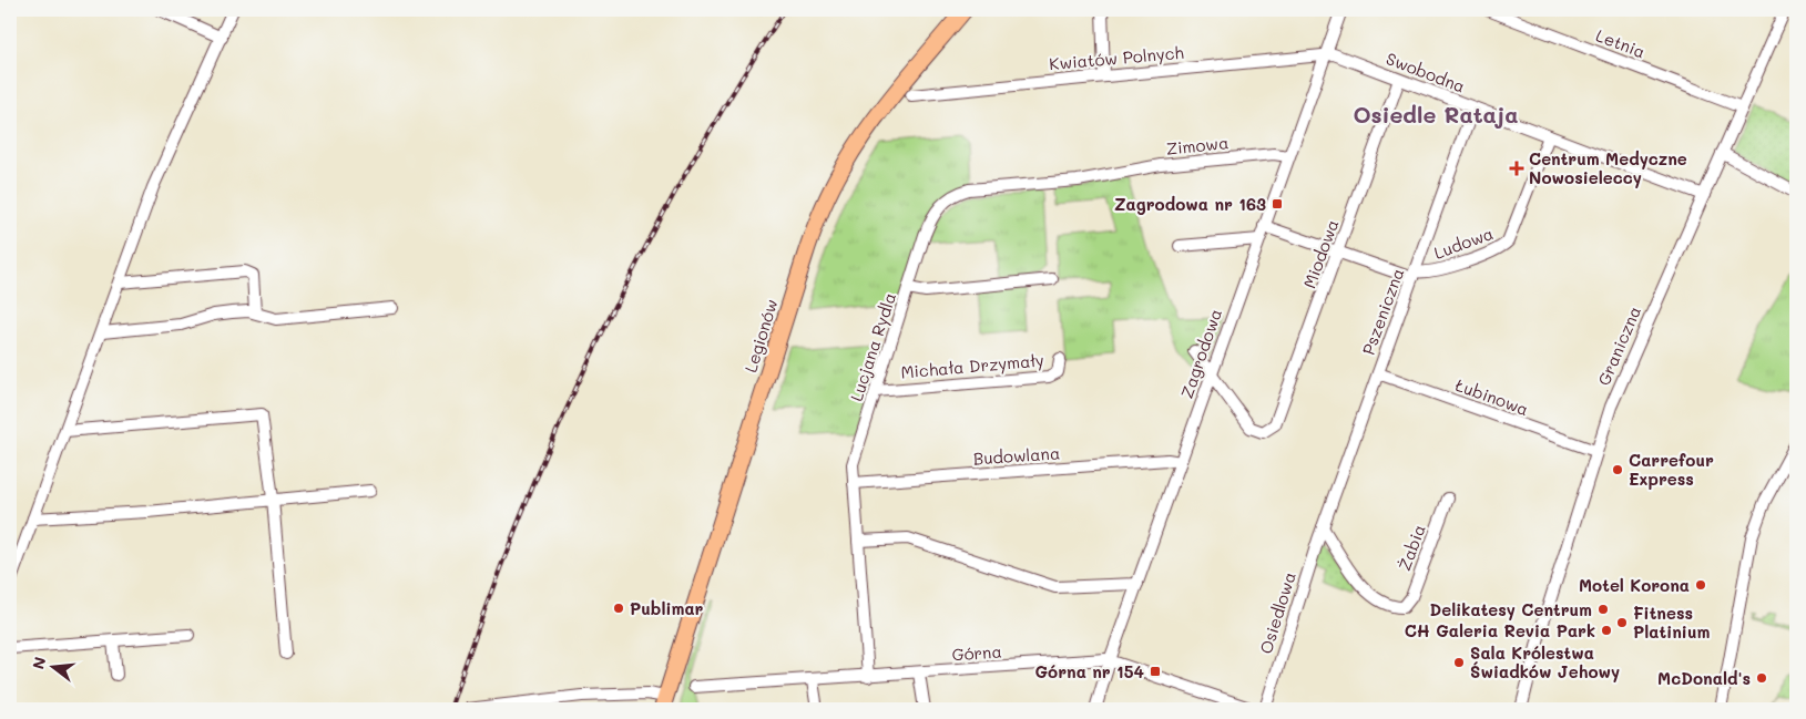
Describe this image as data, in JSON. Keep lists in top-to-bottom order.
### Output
{
  "streets": {
    "highway": ["Legionów"],
    "street": [
      "Letnia",
      "Kwiatów Polnych",
      "Swobodna",
      "Zimowa",
      "Ludowa",
      "Miodowa",
      "Pszeniczna",
      "Graniczna",
      "Lucjana Rydla",
      "Zagrodowa",
      "Michała Drzymały",
      "Łubinowa",
      "Budowlana",
      "Żabia",
      "Osiedlowa",
      "Górna"
    ]
  },
  "crossings": [
    ["Letnia", "Graniczna"],
    ["Kwiatów Polnych", "Swobodna"],
    ["Kwiatów Polnych", "Zagrodowa"],
    ["Swobodna", "Ludowa"],
    ["Swobodna", "Miodowa"],
    ["Swobodna", "Pszeniczna"],
    ["Swobodna", "Graniczna"],
    ["Swobodna", "Zagrodowa"],
    ["Zimowa", "Lucjana Rydla"],
    ["Zimowa", "Zagrodowa"],
    ["Ludowa", "Pszeniczna"],
    ["Miodowa", "Zagrodowa"],
    ["Pszeniczna", "Łubinowa"],
    ["Pszeniczna", "Żabia"],
    ["Pszeniczna", "Osiedlowa"],
    ["Graniczna", "Łubinowa"],
    ["Lucjana Rydla", "Michała Drzymały"],
    ["Lucjana Rydla", "Budowlana"],
    ["Lucjana Rydla", "Górna"],
    ["Zagrodowa", "Budowlana"],
    ["Zagrodowa", "Górna"],
    ["Żabia", "Osiedlowa"]
  ],
  "districts": ["Osiedle Rataja"],
  "places": {
    "health": ["Centrum Medyczne Nowosieleccy"],
    "transit": ["Zagrodowa nr 163", "Górna nr 154"],
    "other": [
      "Carrefour Express",
      "Motel Korona",
      "Publimar",
      "Delikatesy Centrum",
      "Fitness Platinium",
      "CH Galeria Revia Park",
      "Sala Królestwa Świadków Jehowy",
      "McDonald's"
    ]
  },
  "north": "left"
}
